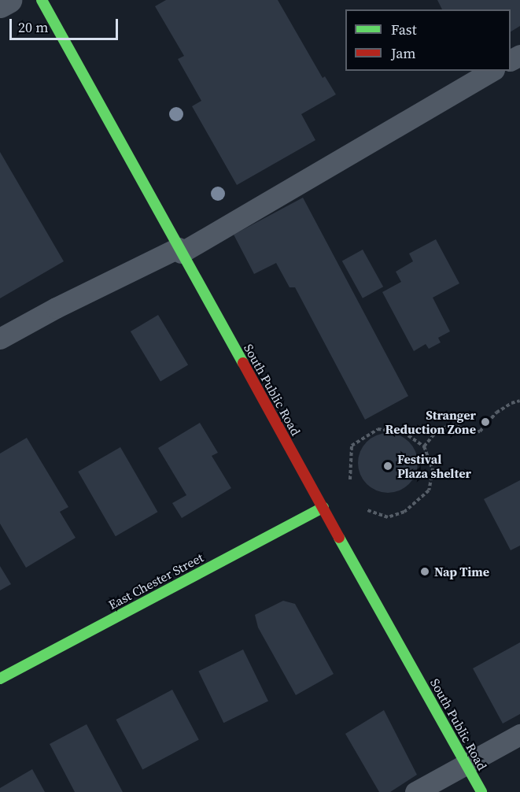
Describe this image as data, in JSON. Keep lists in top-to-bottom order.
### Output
{
  "streets": {
    "street": ["South Public Road", "East Chester Street"]
  },
  "crossings": [
    ["South Public Road", "East Chester Street"]
  ],
  "places": ["Stranger Reduction Zone", "Festival Plaza shelter", "Nap Time"],
  "legend": ["Fast", "Jam"],
  "scale_bar": "20 m"
}
